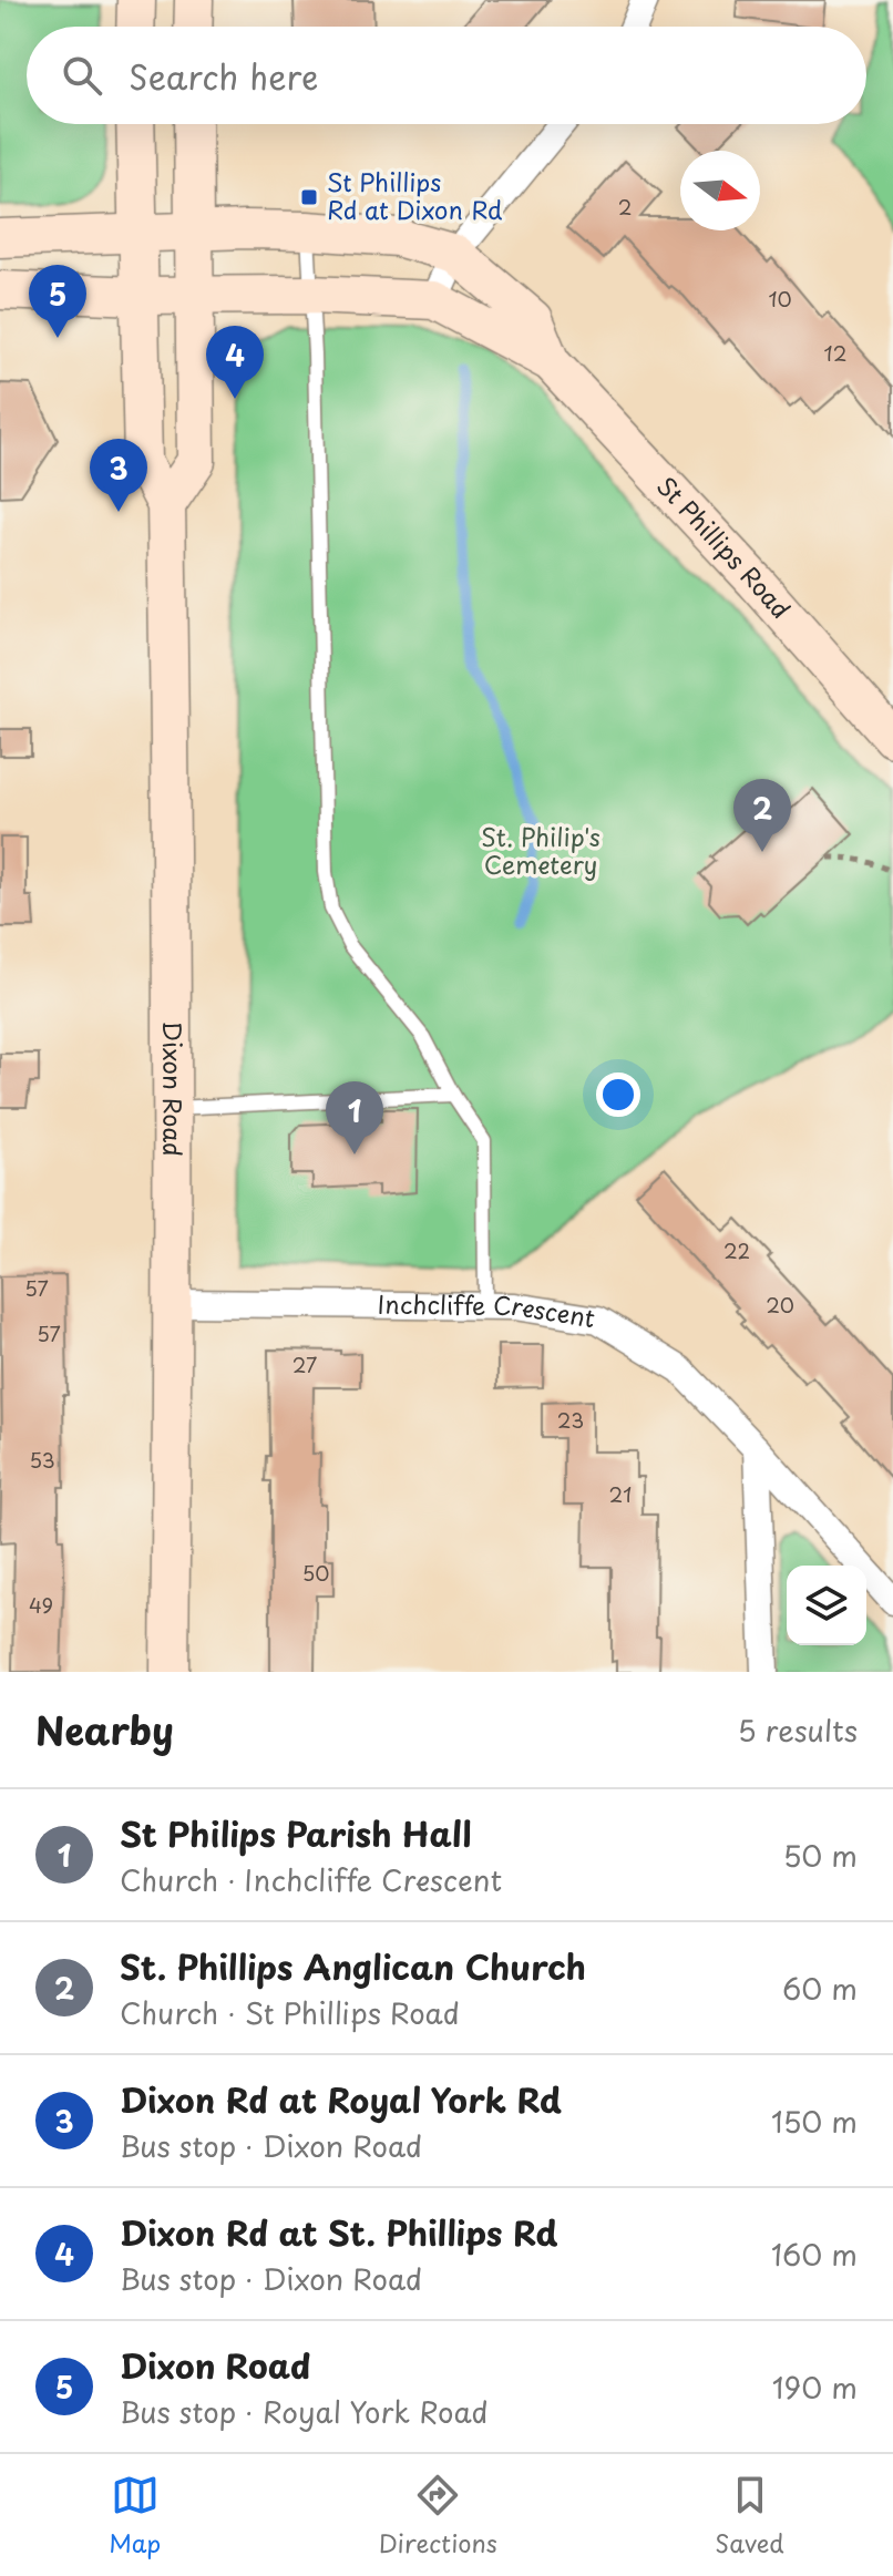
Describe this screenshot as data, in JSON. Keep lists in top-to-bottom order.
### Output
{
  "streets": {
    "main road": ["St Phillips Road", "Dixon Road"],
    "street": ["Inchcliffe Crescent"]
  },
  "crossings": [
    ["St Phillips Road", "Dixon Road"],
    ["Dixon Road", "Inchcliffe Crescent"]
  ],
  "parks": ["St. Philip's Cemetery"],
  "places": {
    "transit": ["St Phillips Rd at Dixon Rd"]
  },
  "house_numbers": [
    "2",
    "10",
    "12",
    "22",
    "57",
    "20",
    "57",
    "27",
    "23",
    "53",
    "21",
    "50",
    "49"
  ],
  "north": "right",
  "page": {
    "search": "Search here",
    "pins": [
      "5",
      "4",
      "3",
      "2",
      "1"
    ],
    "heading": ["Nearby", "5 results"],
    "list": [
      {
        "mark": "1",
        "name": "St Philips Parish Hall",
        "note": "Church · Inchcliffe Crescent",
        "value": "50 m"
      },
      {
        "mark": "2",
        "name": "St. Phillips Anglican Church",
        "note": "Church · St Phillips Road",
        "value": "60 m"
      },
      {
        "mark": "3",
        "name": "Dixon Rd at Royal York Rd",
        "note": "Bus stop · Dixon Road",
        "value": "150 m"
      },
      {
        "mark": "4",
        "name": "Dixon Rd at St. Phillips Rd",
        "note": "Bus stop · Dixon Road",
        "value": "160 m"
      },
      {
        "mark": "5",
        "name": "Dixon Road",
        "note": "Bus stop · Royal York Road",
        "value": "190 m"
      }
    ],
    "nav": ["Map", "Directions", "Saved"]
  }
}
